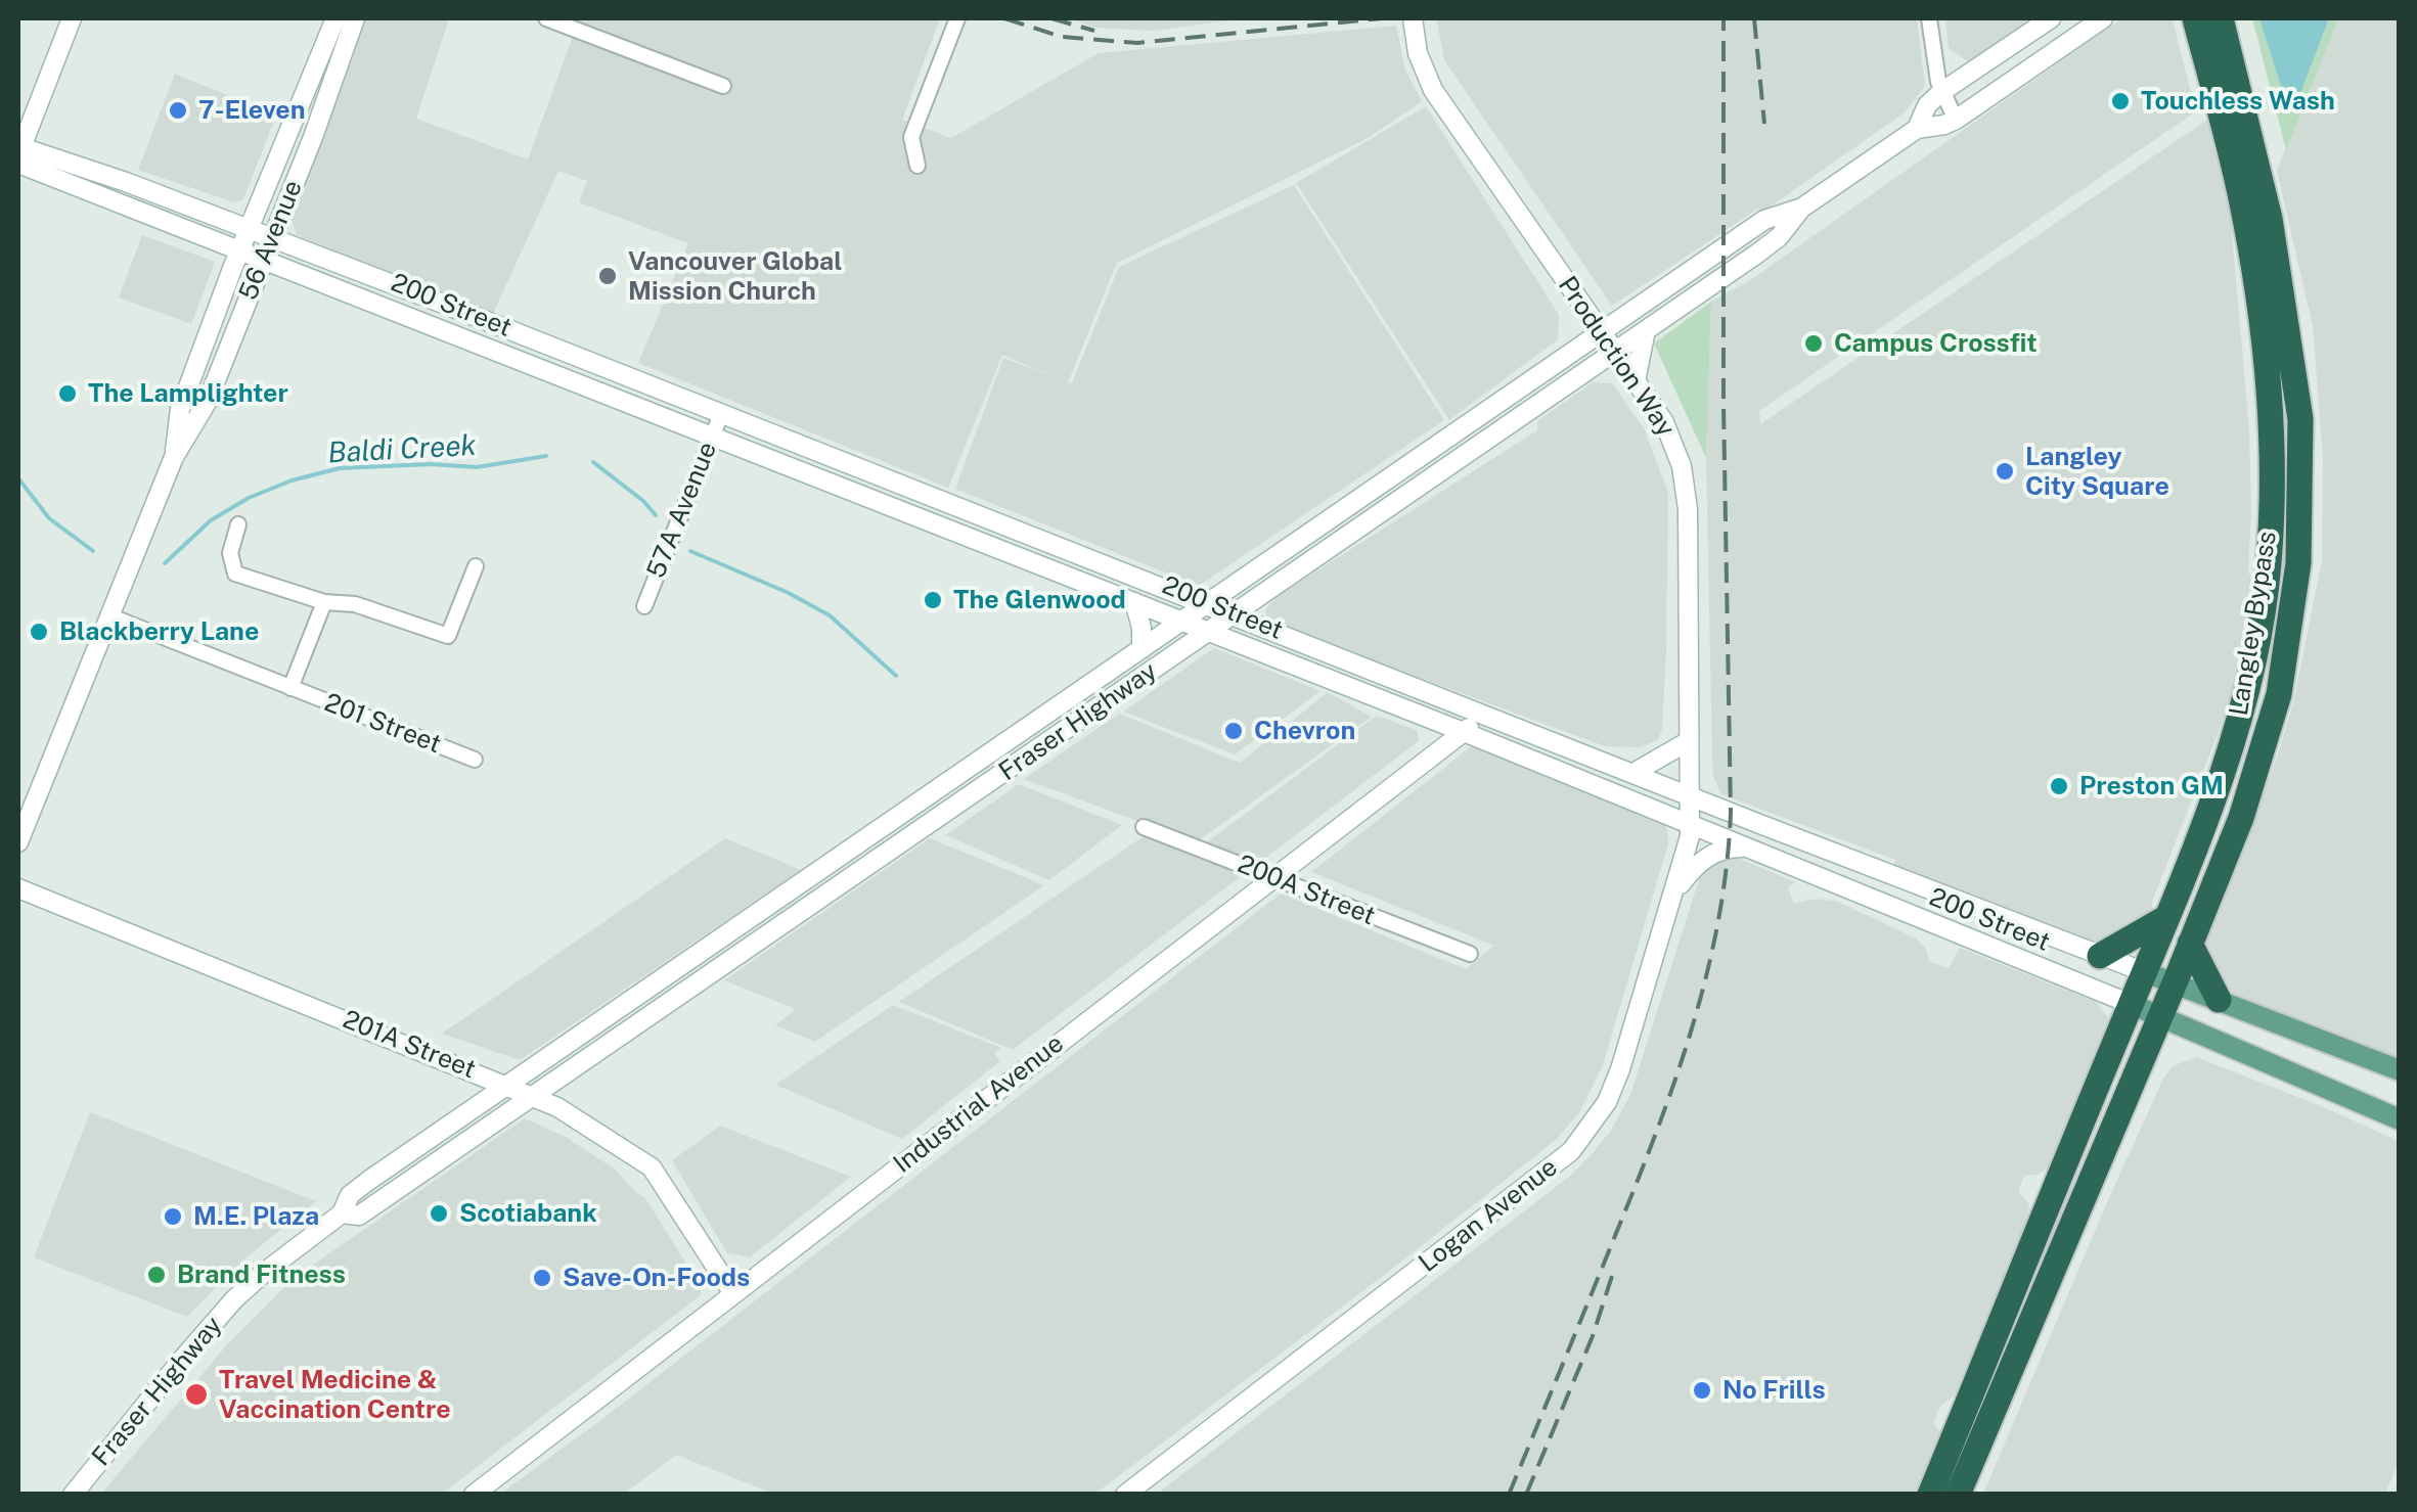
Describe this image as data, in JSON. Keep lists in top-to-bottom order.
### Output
{
  "streets": {
    "highway": ["Langley Bypass"],
    "main road": [
      "56 Avenue",
      "200 Street",
      "Production Way",
      "Fraser Highway",
      "201A Street",
      "Industrial Avenue",
      "Logan Avenue"
    ],
    "street": ["57A Avenue", "201 Street", "200A Street"]
  },
  "crossings": [
    ["56 Avenue", "200 Street"],
    ["56 Avenue", "201 Street"],
    ["200 Street", "Production Way"],
    ["200 Street", "57A Avenue"],
    ["200 Street", "Langley Bypass"],
    ["200 Street", "Fraser Highway"],
    ["200 Street", "Industrial Avenue"],
    ["200 Street", "Logan Avenue"],
    ["Production Way", "Fraser Highway"],
    ["Production Way", "Logan Avenue"],
    ["Fraser Highway", "201A Street"],
    ["200A Street", "Industrial Avenue"],
    ["201A Street", "Industrial Avenue"]
  ],
  "water": ["Baldi Creek"],
  "places": [
    "Touchless Wash",
    "7-Eleven",
    "Vancouver Global Mission Church",
    "Campus Crossfit",
    "The Lamplighter",
    "Langley City Square",
    "The Glenwood",
    "Blackberry Lane",
    "Chevron",
    "Preston GM",
    "Scotiabank",
    "M.E. Plaza",
    "Brand Fitness",
    "Save-On-Foods",
    "No Frills",
    "Travel Medicine & Vaccination Centre"
  ]
}
